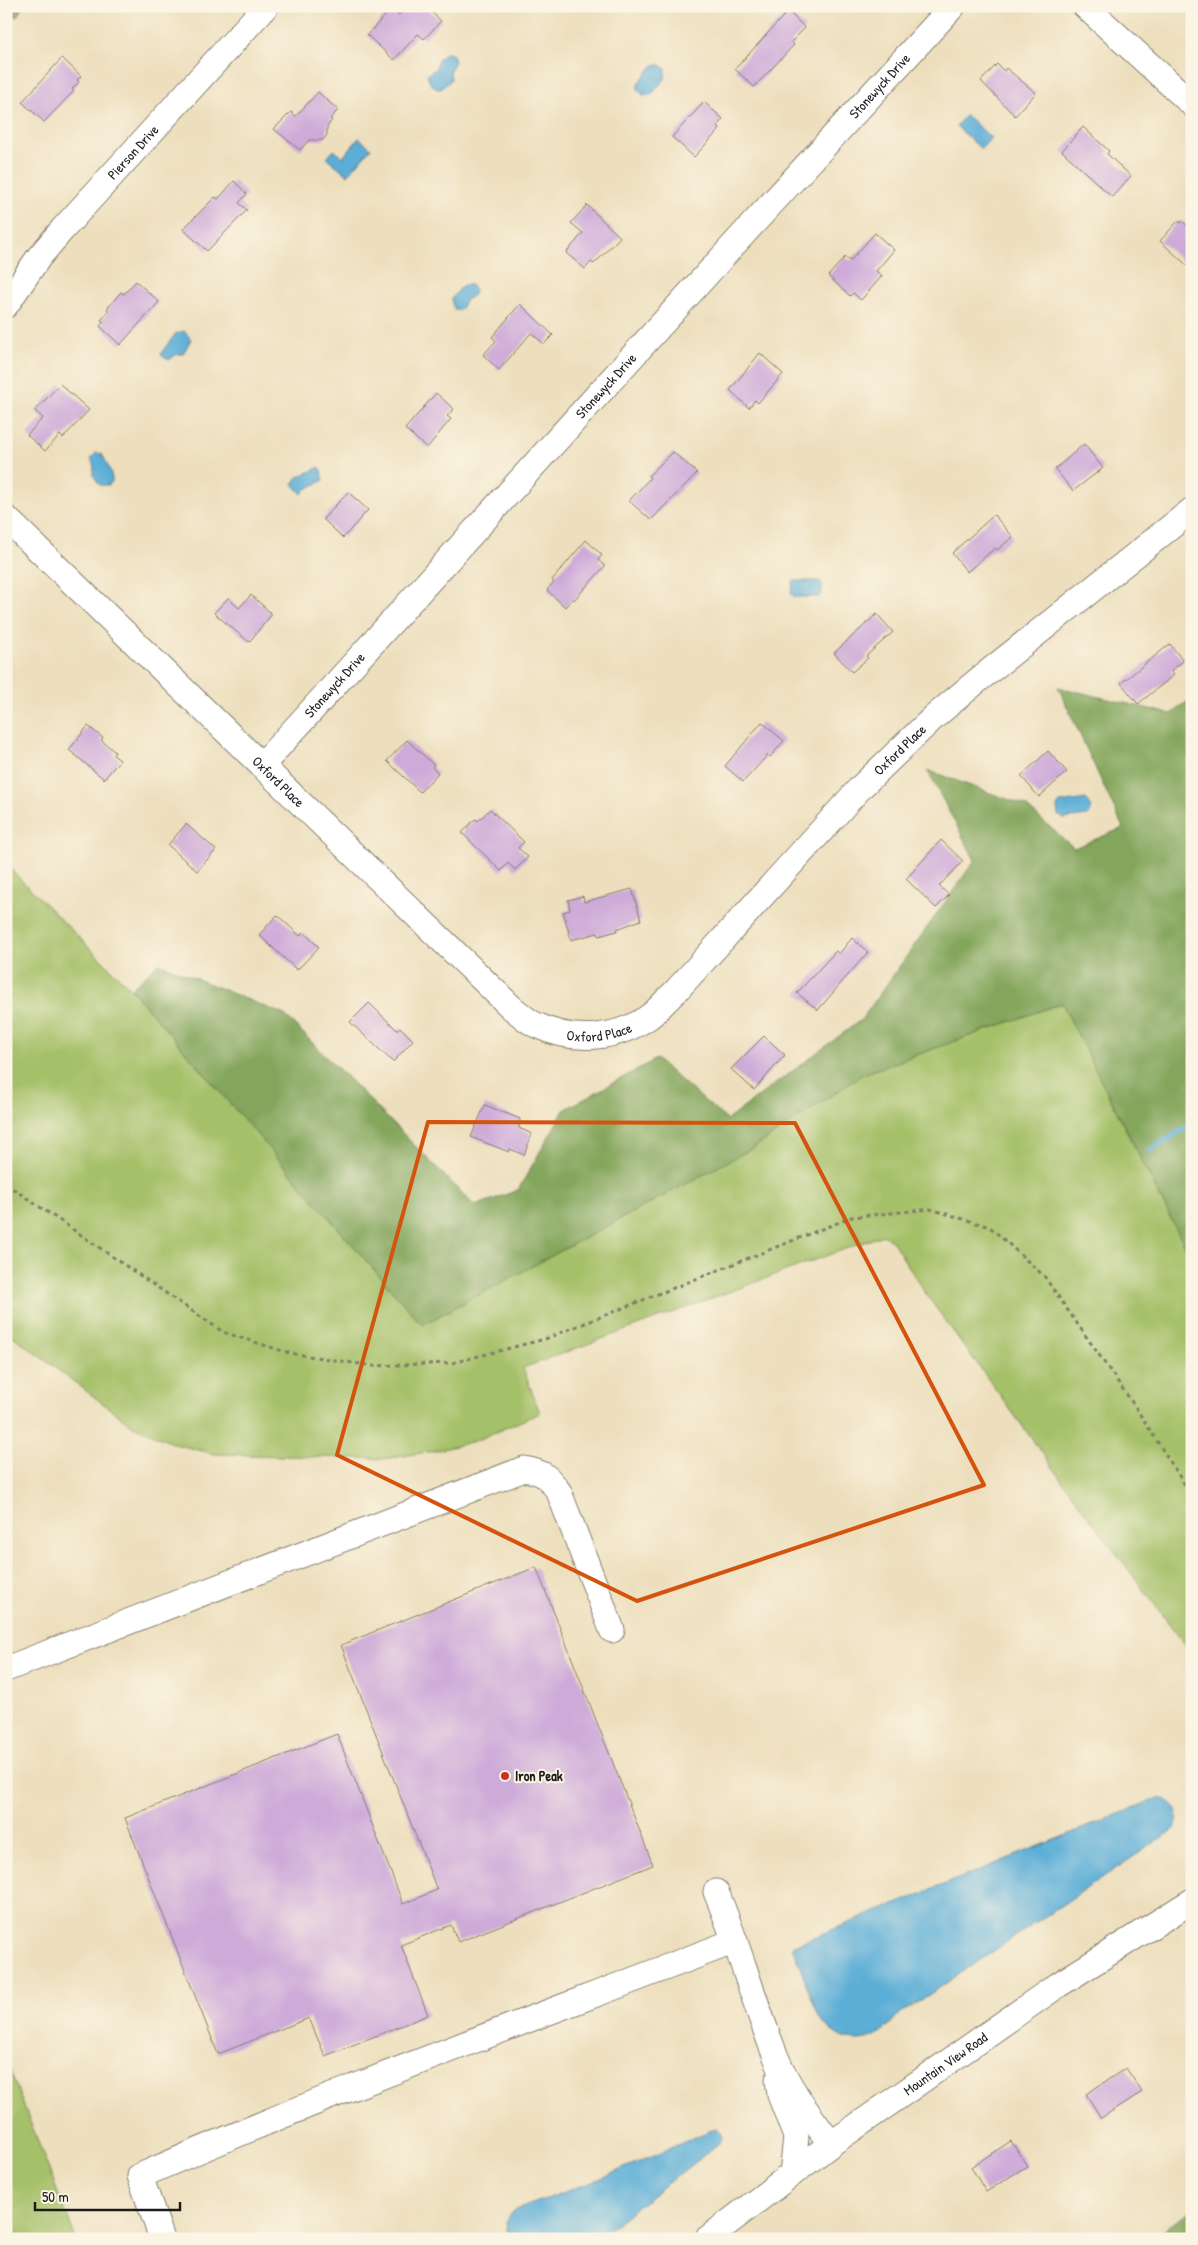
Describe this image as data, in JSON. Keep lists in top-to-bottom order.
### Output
{
  "streets": {
    "street": [
      "Stonewyck Drive",
      "Pierson Drive",
      "Oxford Place",
      "Mountain View Road"
    ]
  },
  "crossings": [
    ["Stonewyck Drive", "Oxford Place"]
  ],
  "places": ["Iron Peak"],
  "scale_bar": "50 m"
}
